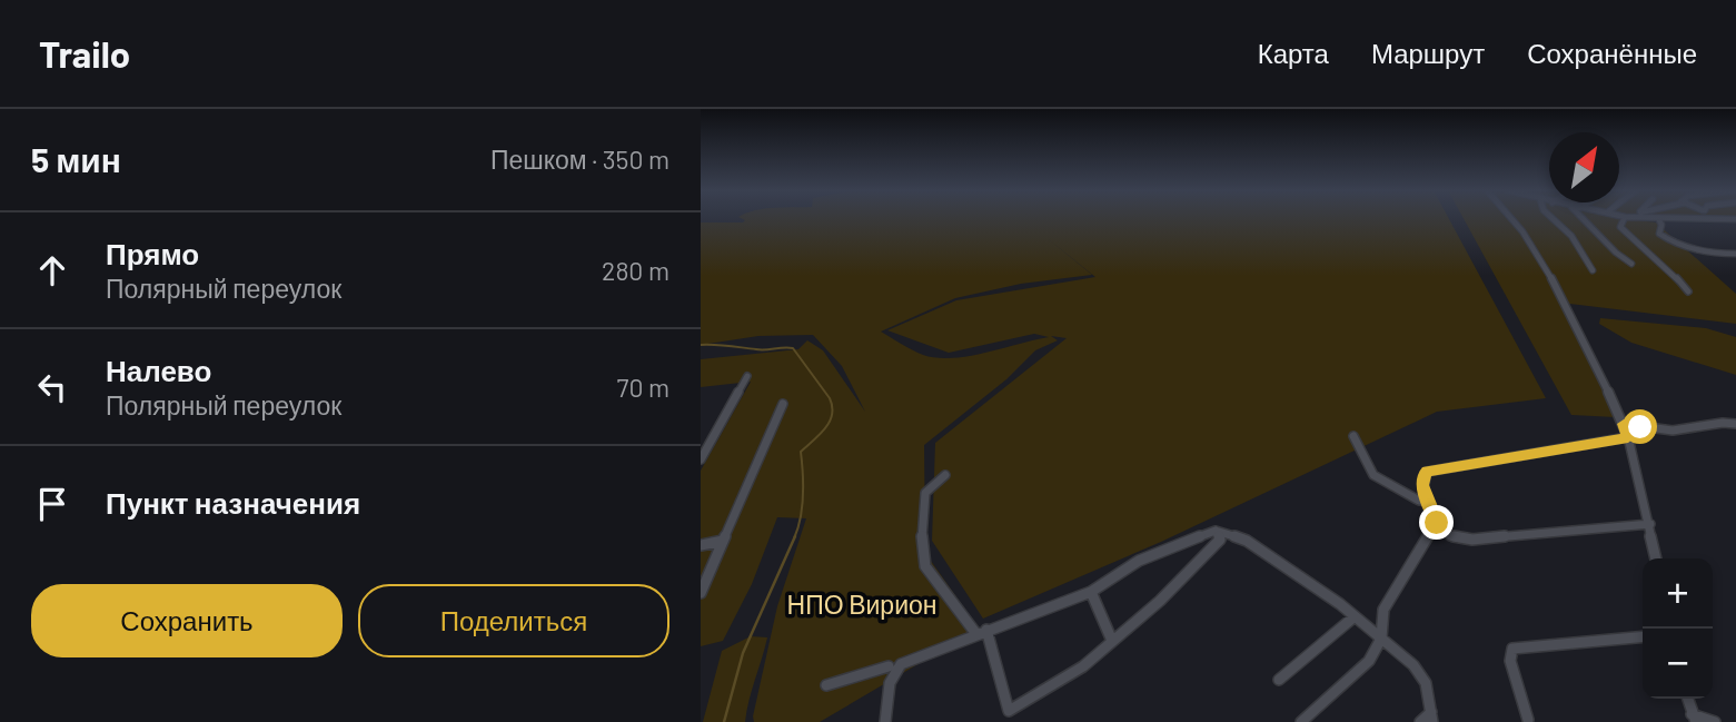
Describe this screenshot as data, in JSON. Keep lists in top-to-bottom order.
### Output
{
  "parks": ["НПО Вирион"],
  "north": "top right",
  "page": {
    "header": "Trailo",
    "nav": ["Карта", "Маршрут", "Сохранённые"],
    "heading": ["5 мин", "Пешком · 350 m"],
    "list": [
      ["Прямо", "Полярный переулок", "280 m"],
      ["Налево", "Полярный переулок", "70 m"],
      "Пункт назначения"
    ],
    "map_buttons": ["+", "−"],
    "buttons": ["Сохранить", "Поделиться"]
  }
}
